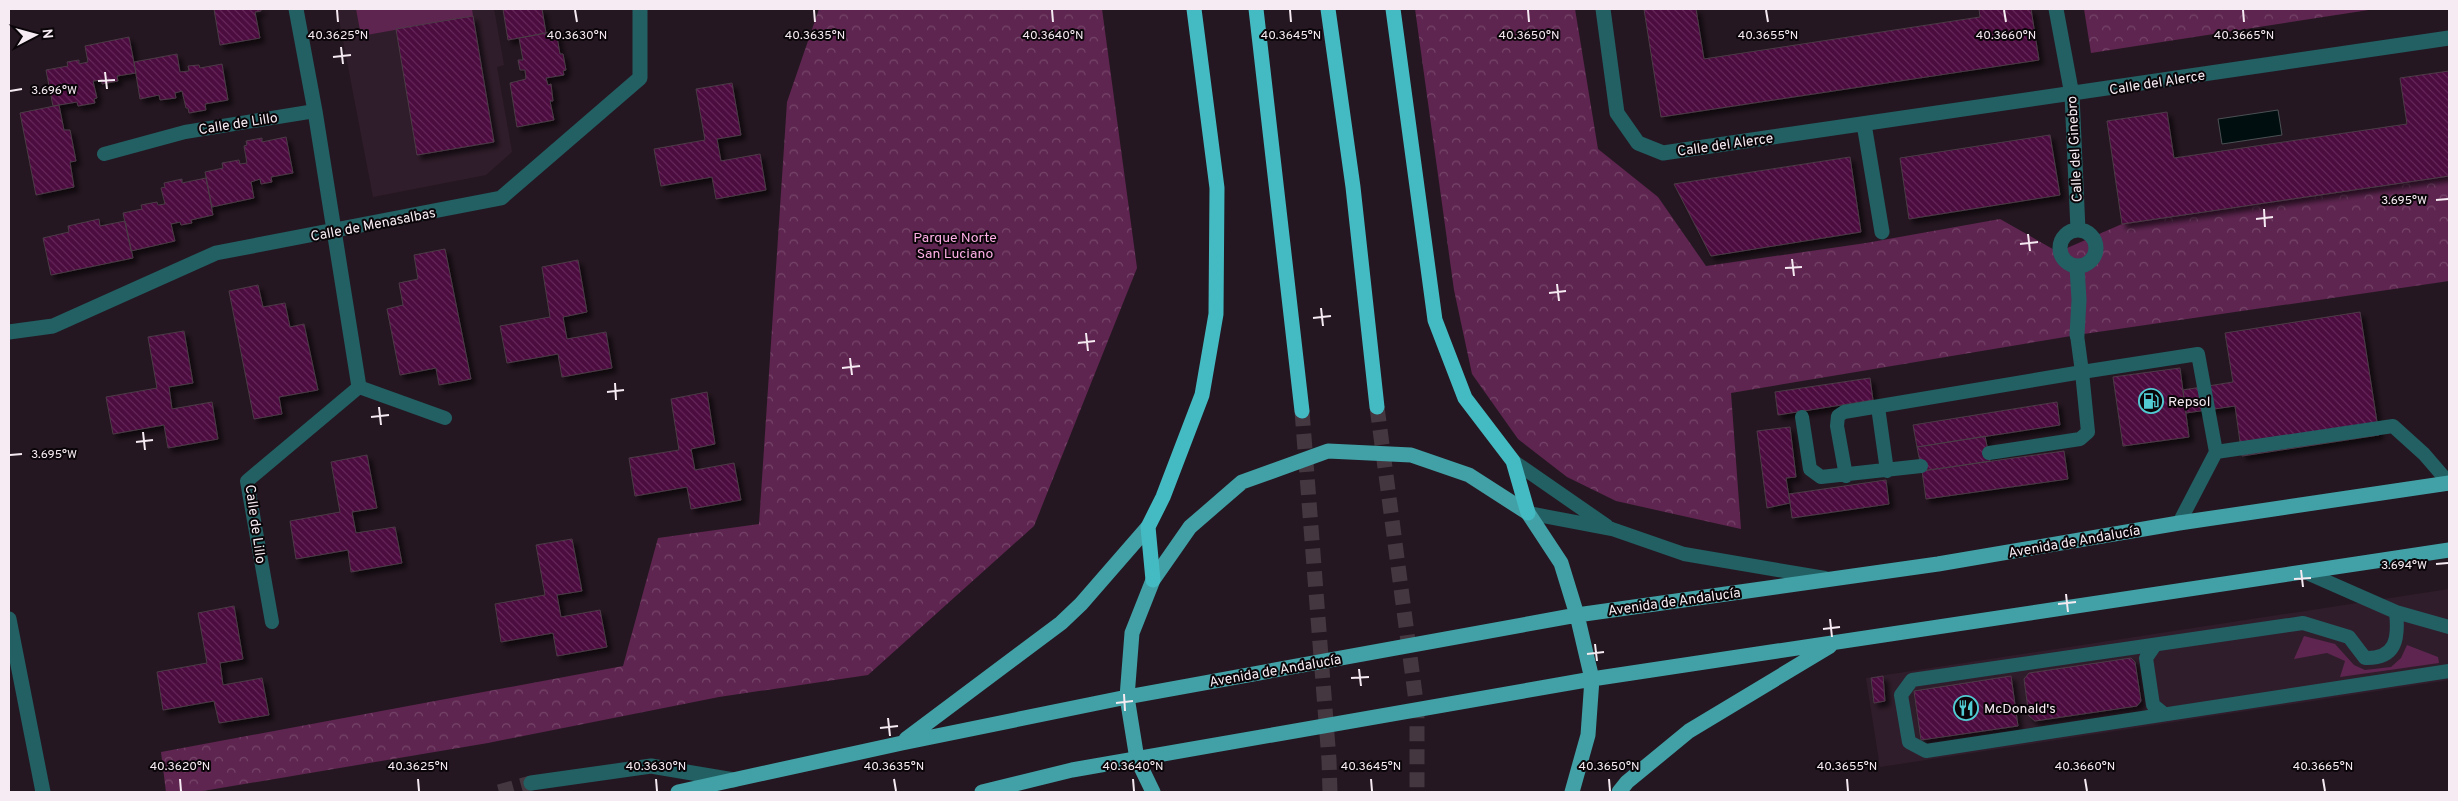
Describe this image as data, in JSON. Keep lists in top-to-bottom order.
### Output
{
  "streets": {
    "main road": ["Avenida de Andalucía"],
    "street": ["Calle del Alerce", "Calle del Ginebro", "Calle de Menasalbas"],
    "lane": ["Calle de Lillo"]
  },
  "crossings": [
    ["Calle del Alerce", "Calle del Ginebro"]
  ],
  "parks": ["Parque Norte San Luciano"],
  "places": {
    "fuel station": ["Repsol"],
    "restaurant": ["McDonald's"]
  },
  "north": "right",
  "coordinates": [
    "40.3625°N",
    "40.3630°N",
    "40.3635°N",
    "40.3640°N",
    "40.3645°N",
    "40.3650°N",
    "40.3655°N",
    "40.3660°N",
    "40.3665°N",
    "3.696°W",
    "3.695°W",
    "3.694°W",
    "40.3620°N"
  ]
}
